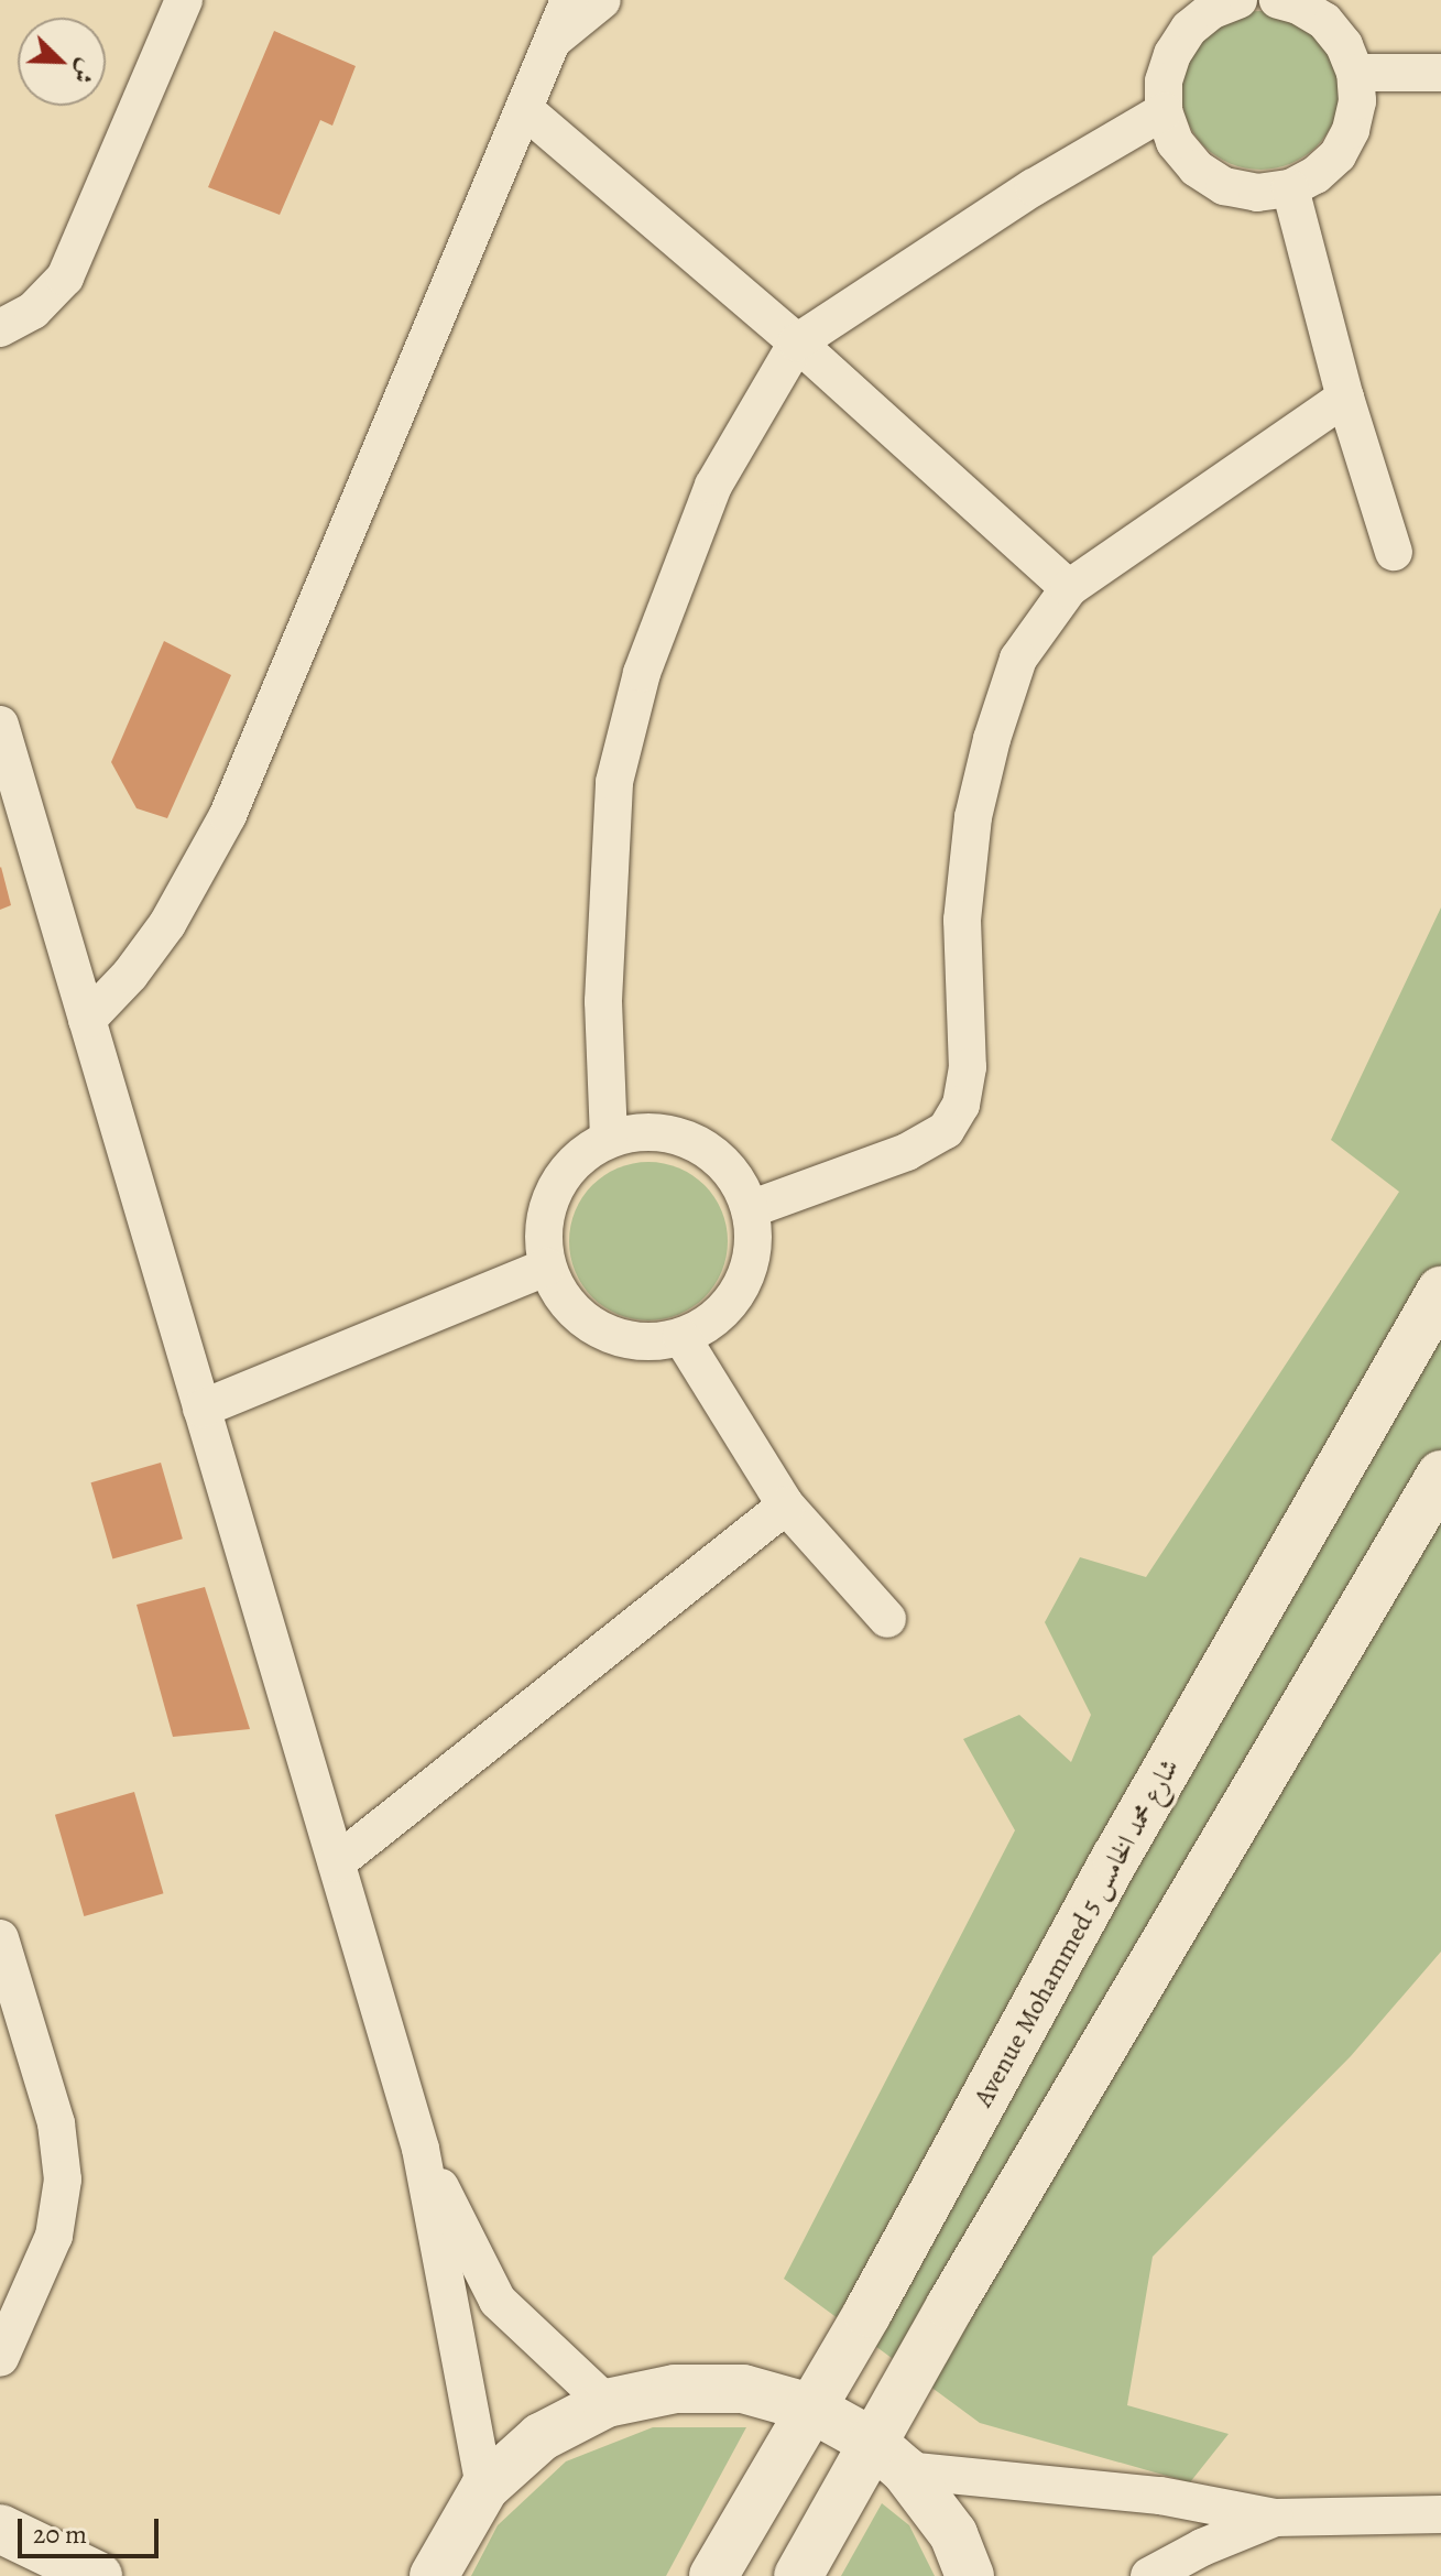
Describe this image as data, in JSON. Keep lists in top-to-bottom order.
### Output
{
  "streets": {
    "main road": ["Avenue Mohammed 5 شارع محمد الخامس"]
  },
  "scale_bar": "20 m",
  "north": "bottom right"
}
